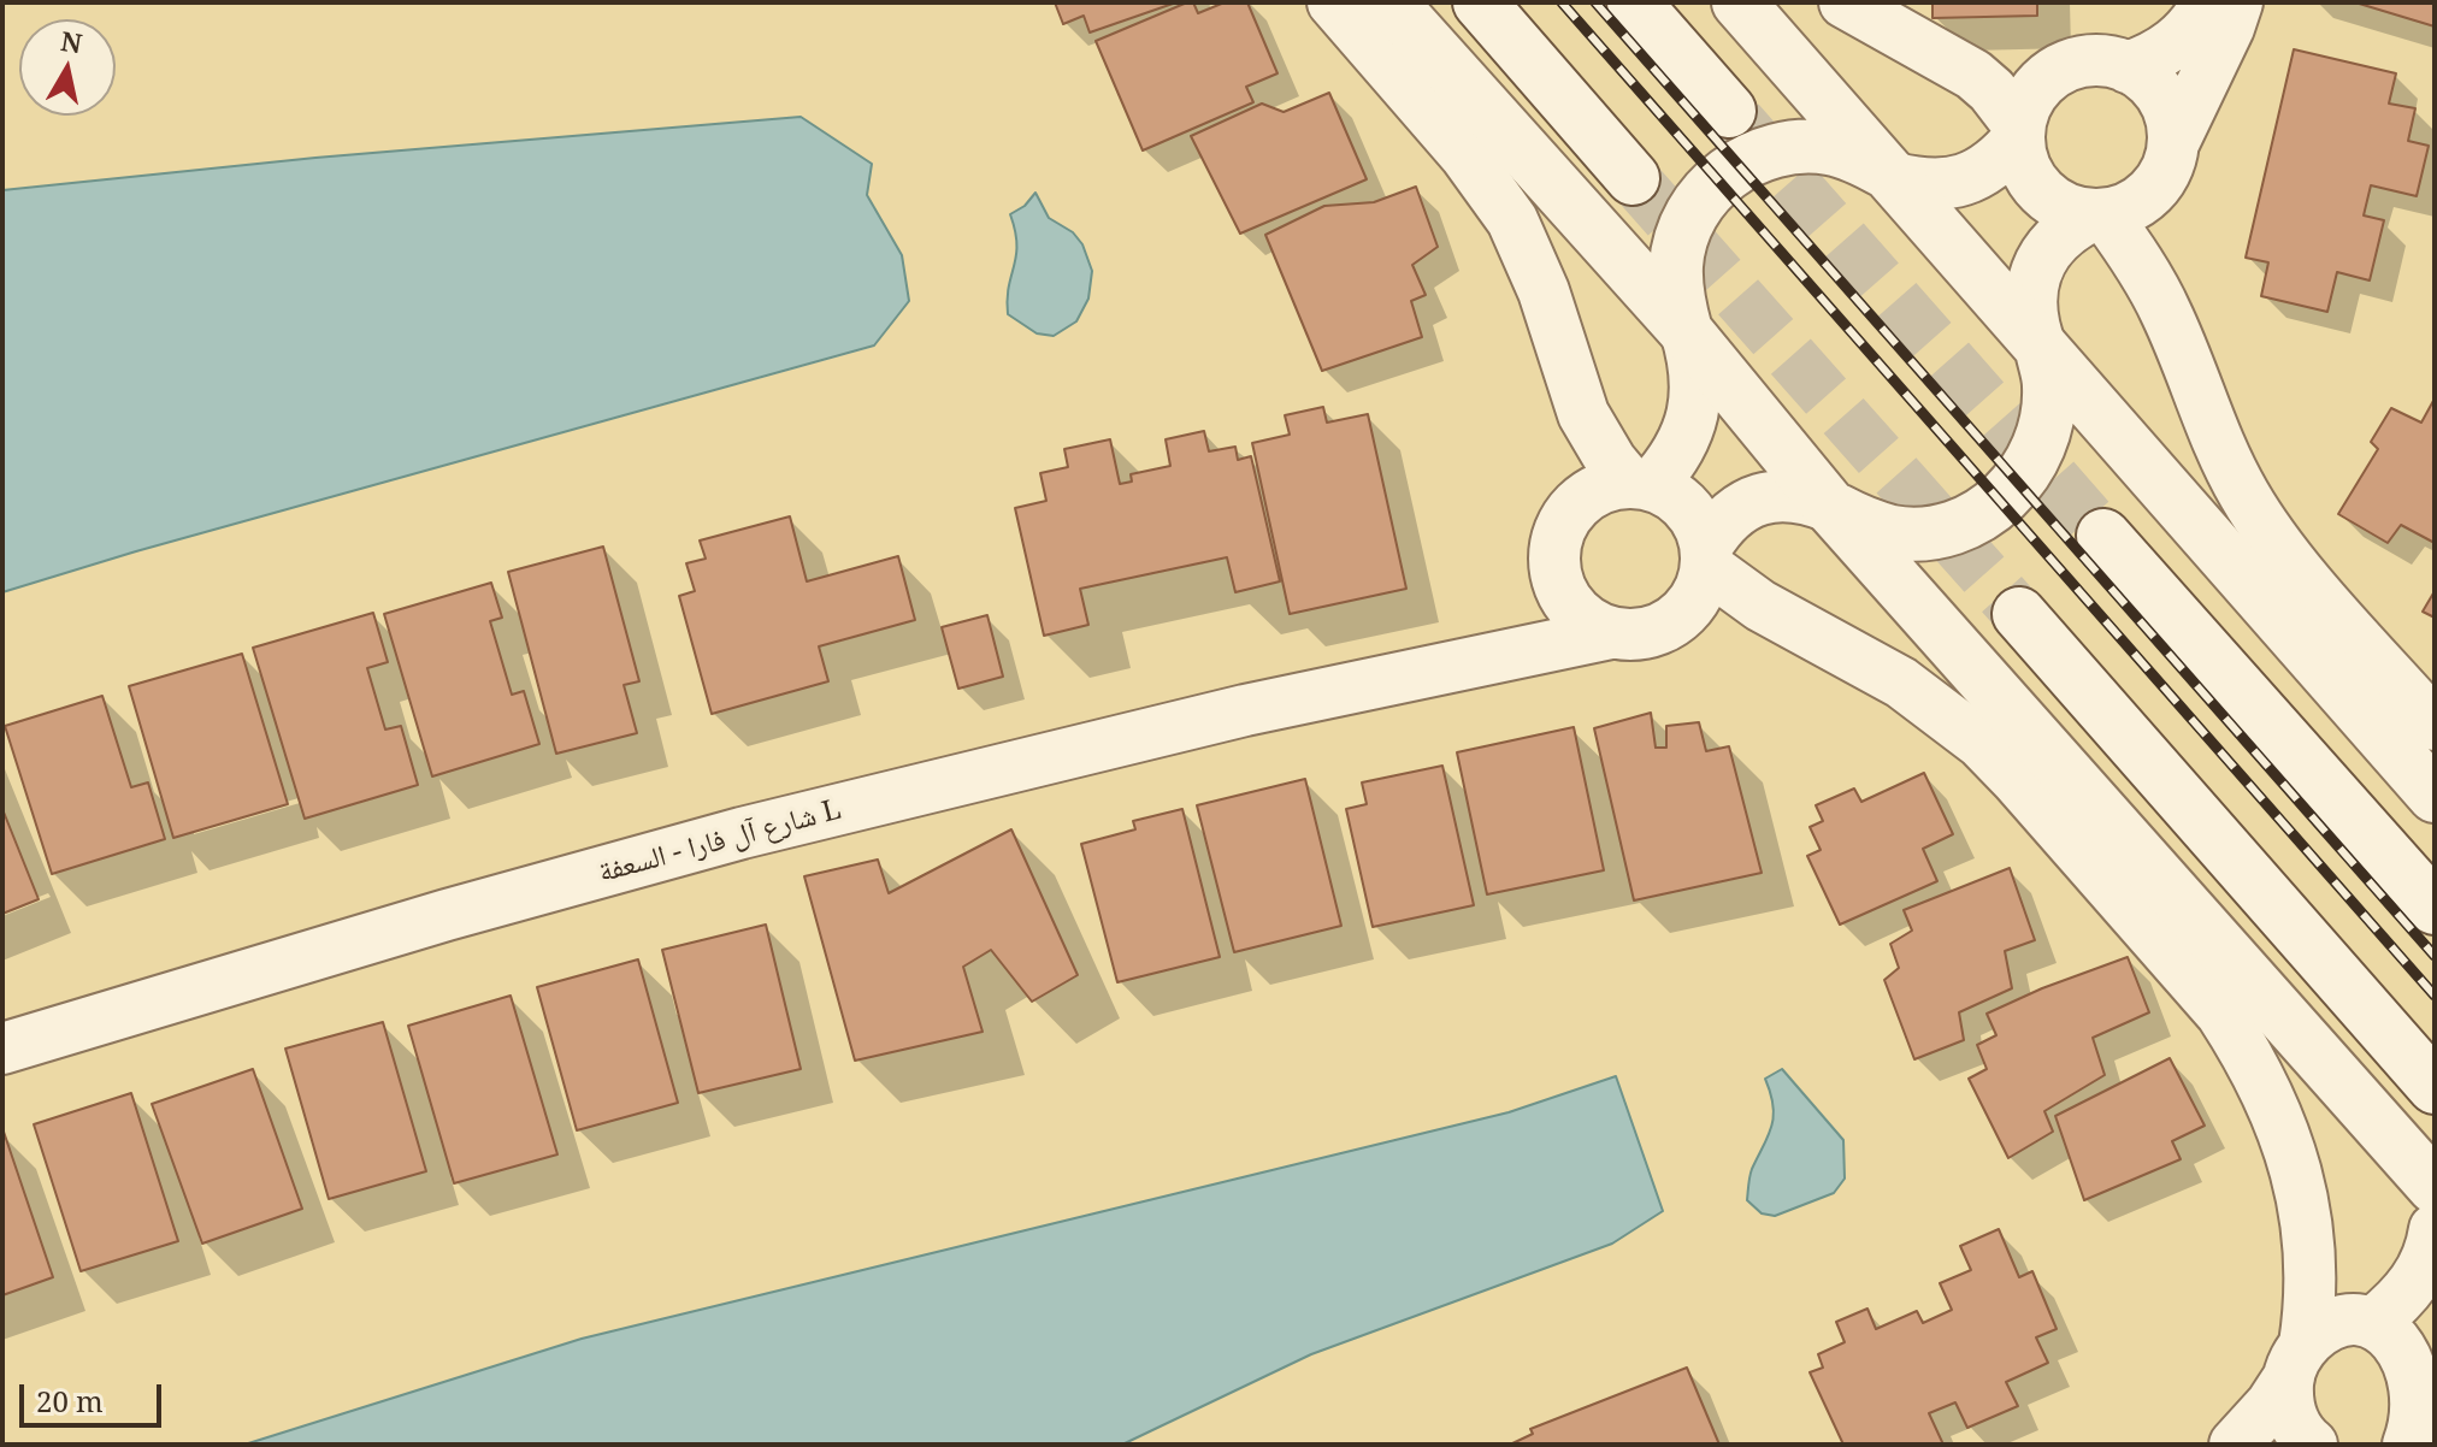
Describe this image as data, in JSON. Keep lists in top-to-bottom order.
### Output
{
  "streets": {
    "street": ["شارع آل فارا - السعفة L"]
  },
  "scale_bar": "20 m",
  "north": "top"
}
